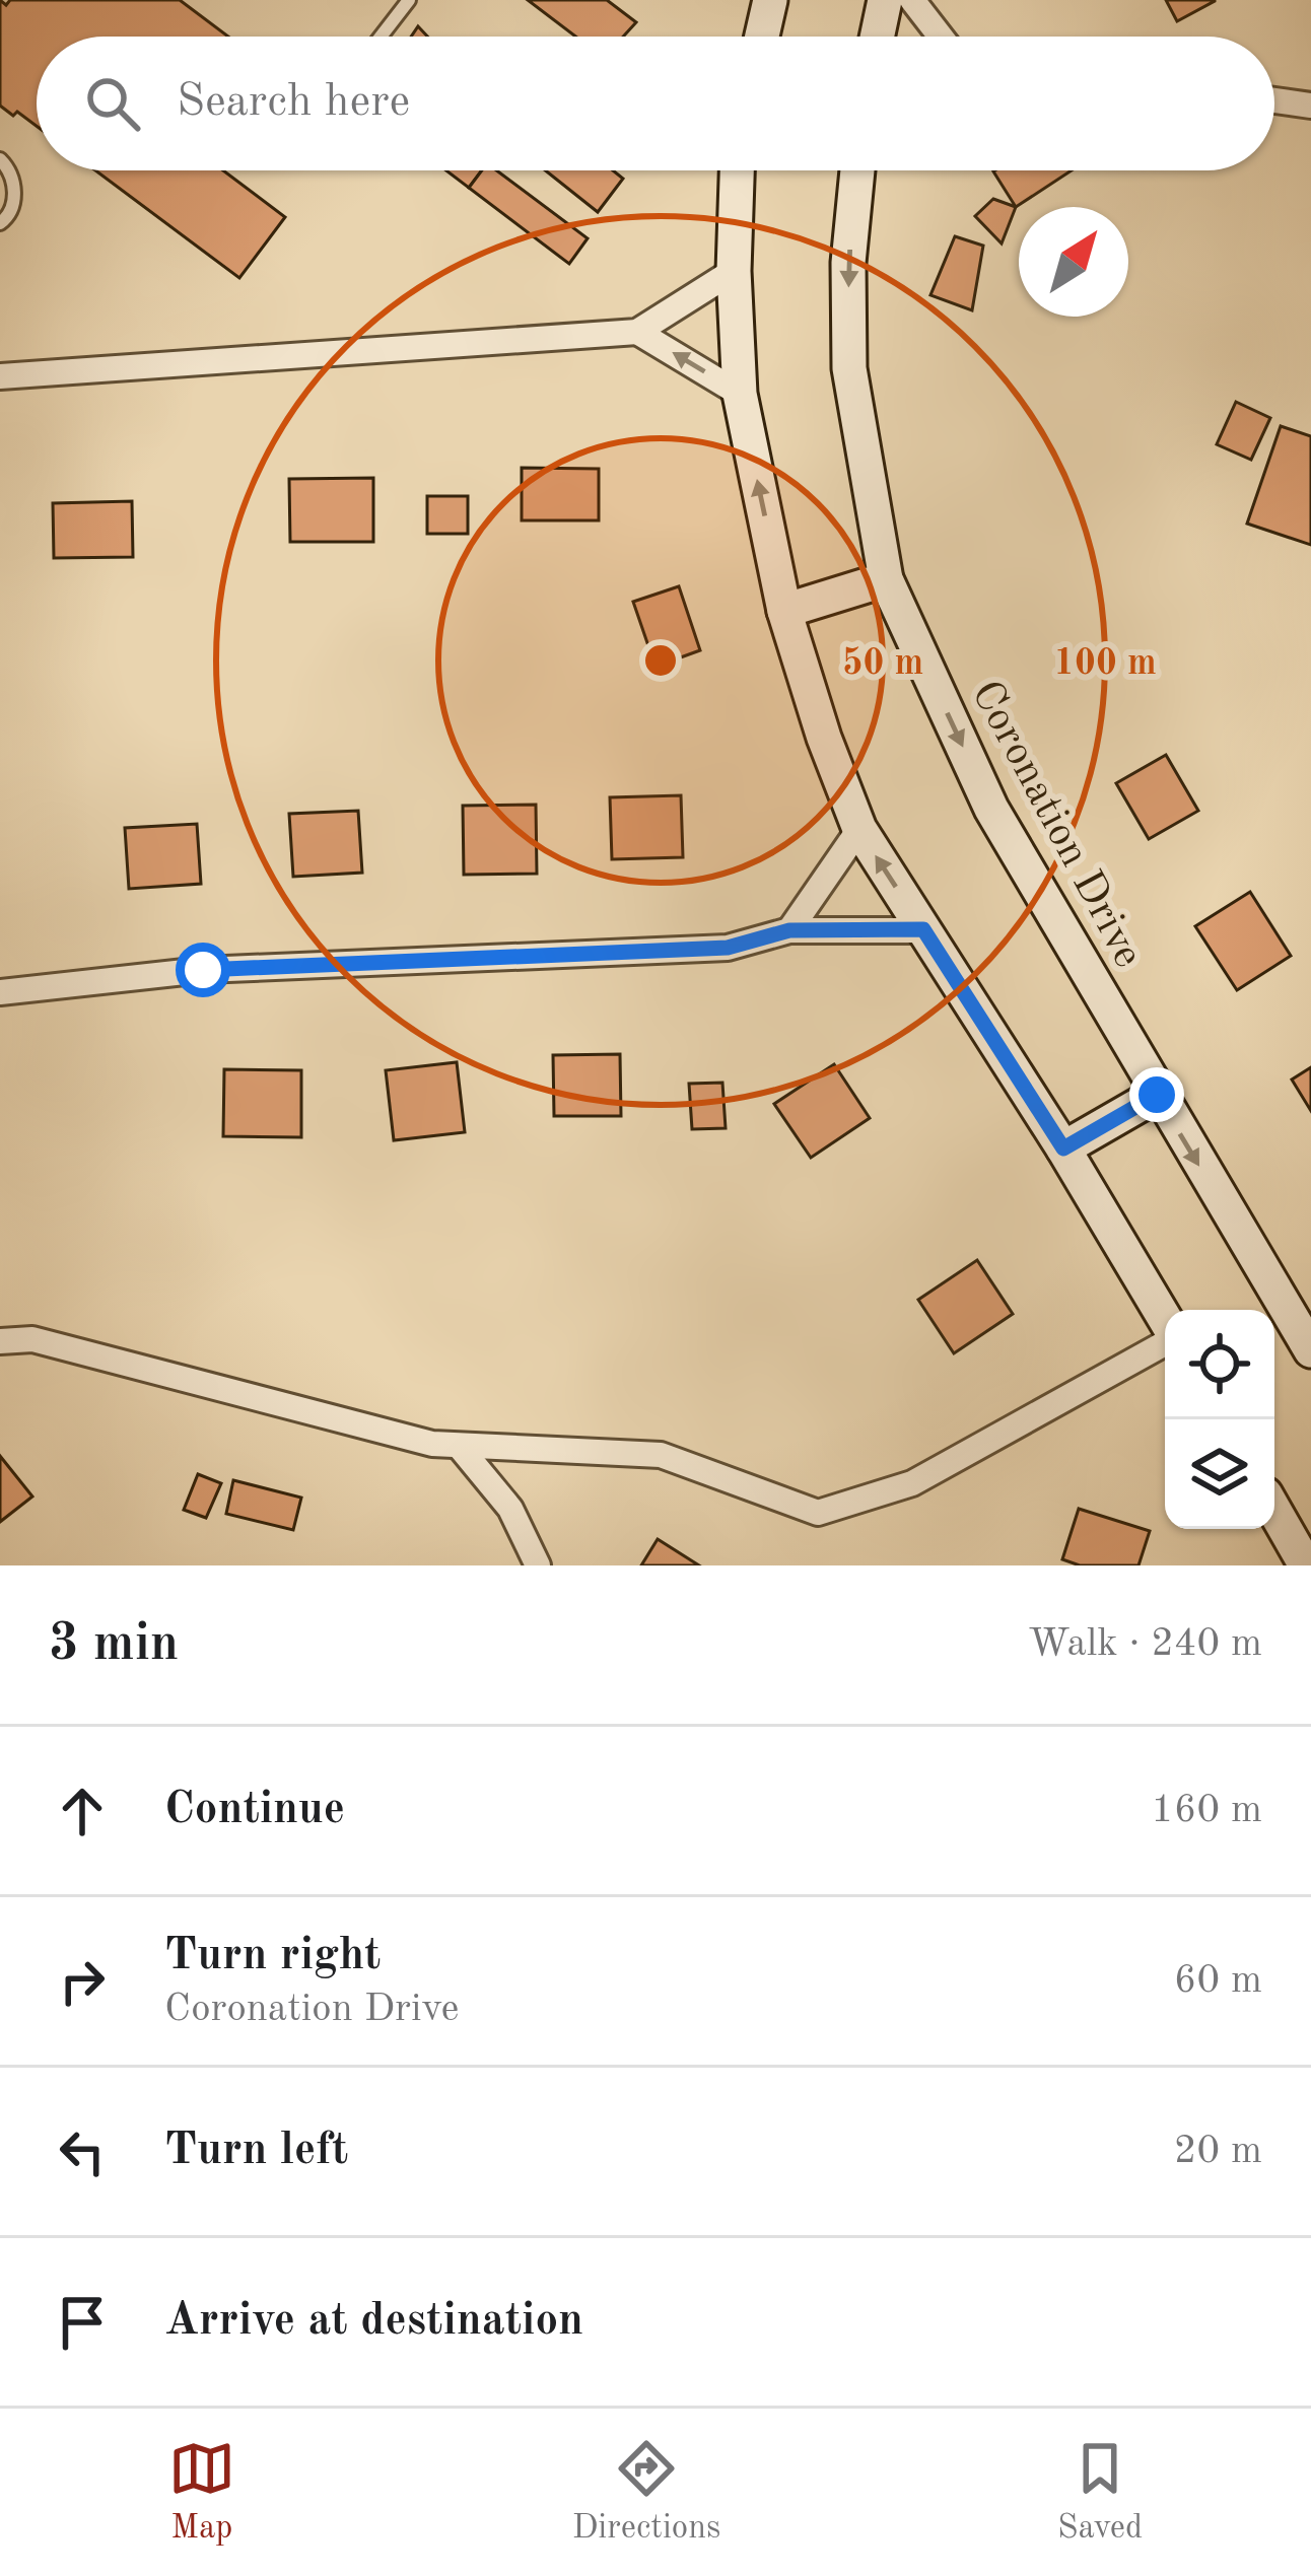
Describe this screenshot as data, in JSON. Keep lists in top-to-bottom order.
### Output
{
  "streets": {
    "street": ["Coronation Drive"]
  },
  "north": "top right",
  "page": {
    "search": "Search here",
    "heading": ["3 min", "Walk · 240 m"],
    "list": [
      ["Continue", "160 m"],
      ["Turn right", "Coronation Drive", "60 m"],
      ["Turn left", "20 m"],
      "Arrive at destination"
    ],
    "nav": ["Map", "Directions", "Saved"]
  },
  "rings": ["50 m", "100 m"]
}
